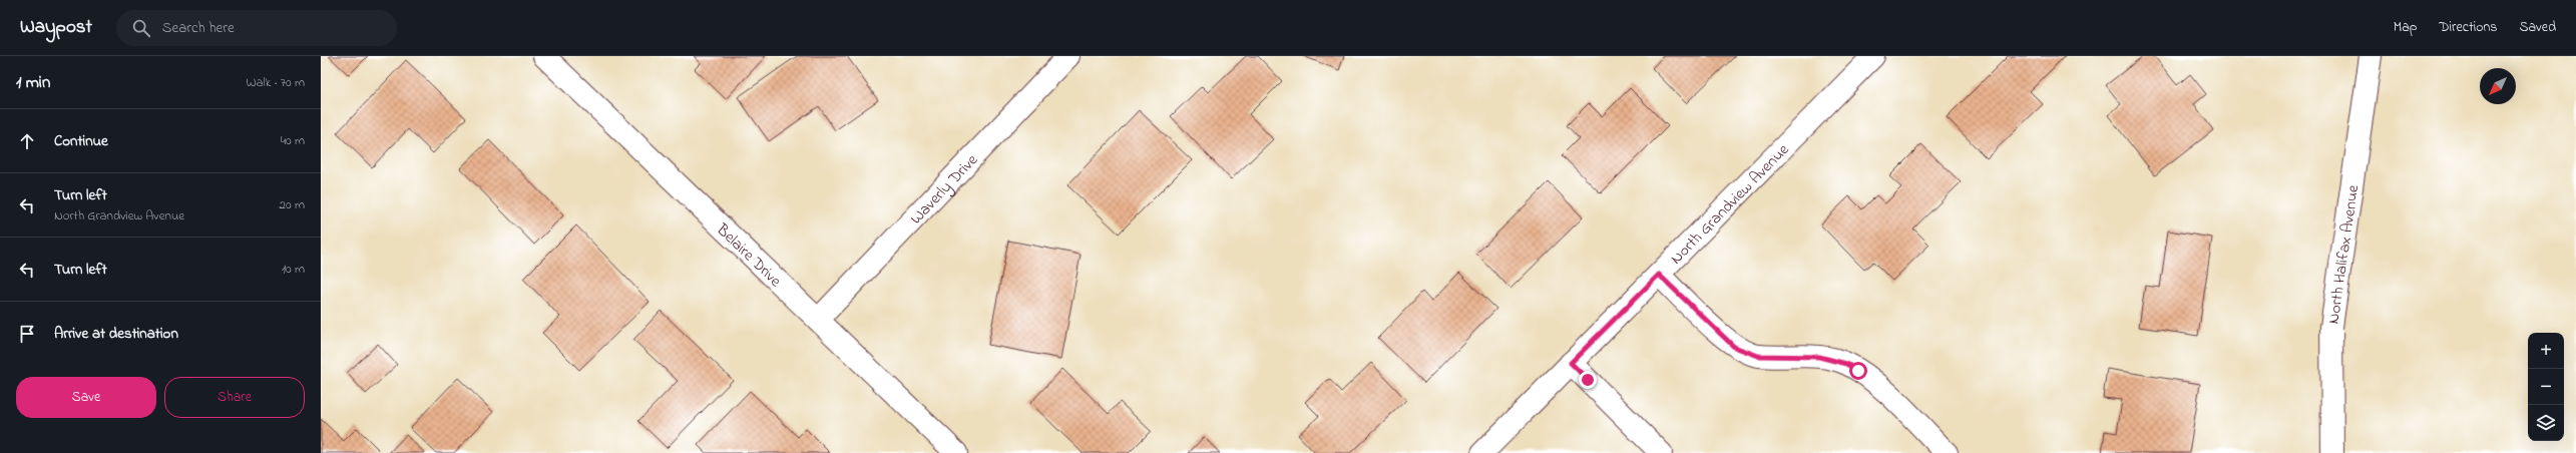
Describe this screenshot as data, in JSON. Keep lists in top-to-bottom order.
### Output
{
  "streets": {
    "street": [
      "Waverly Drive",
      "North Grandview Avenue",
      "North Halifax Avenue",
      "Belaire Drive"
    ]
  },
  "crossings": [
    ["Waverly Drive", "Belaire Drive"]
  ],
  "north": "bottom left",
  "page": {
    "header": "Waypost",
    "search": "Search here",
    "nav": ["Map", "Directions", "Saved"],
    "heading": ["1 min", "Walk · 70 m"],
    "list": [
      ["Continue", "40 m"],
      ["Turn left", "North Grandview Avenue", "20 m"],
      ["Turn left", "10 m"],
      "Arrive at destination"
    ],
    "map_buttons": ["+", "−"],
    "buttons": ["Save", "Share"]
  }
}
